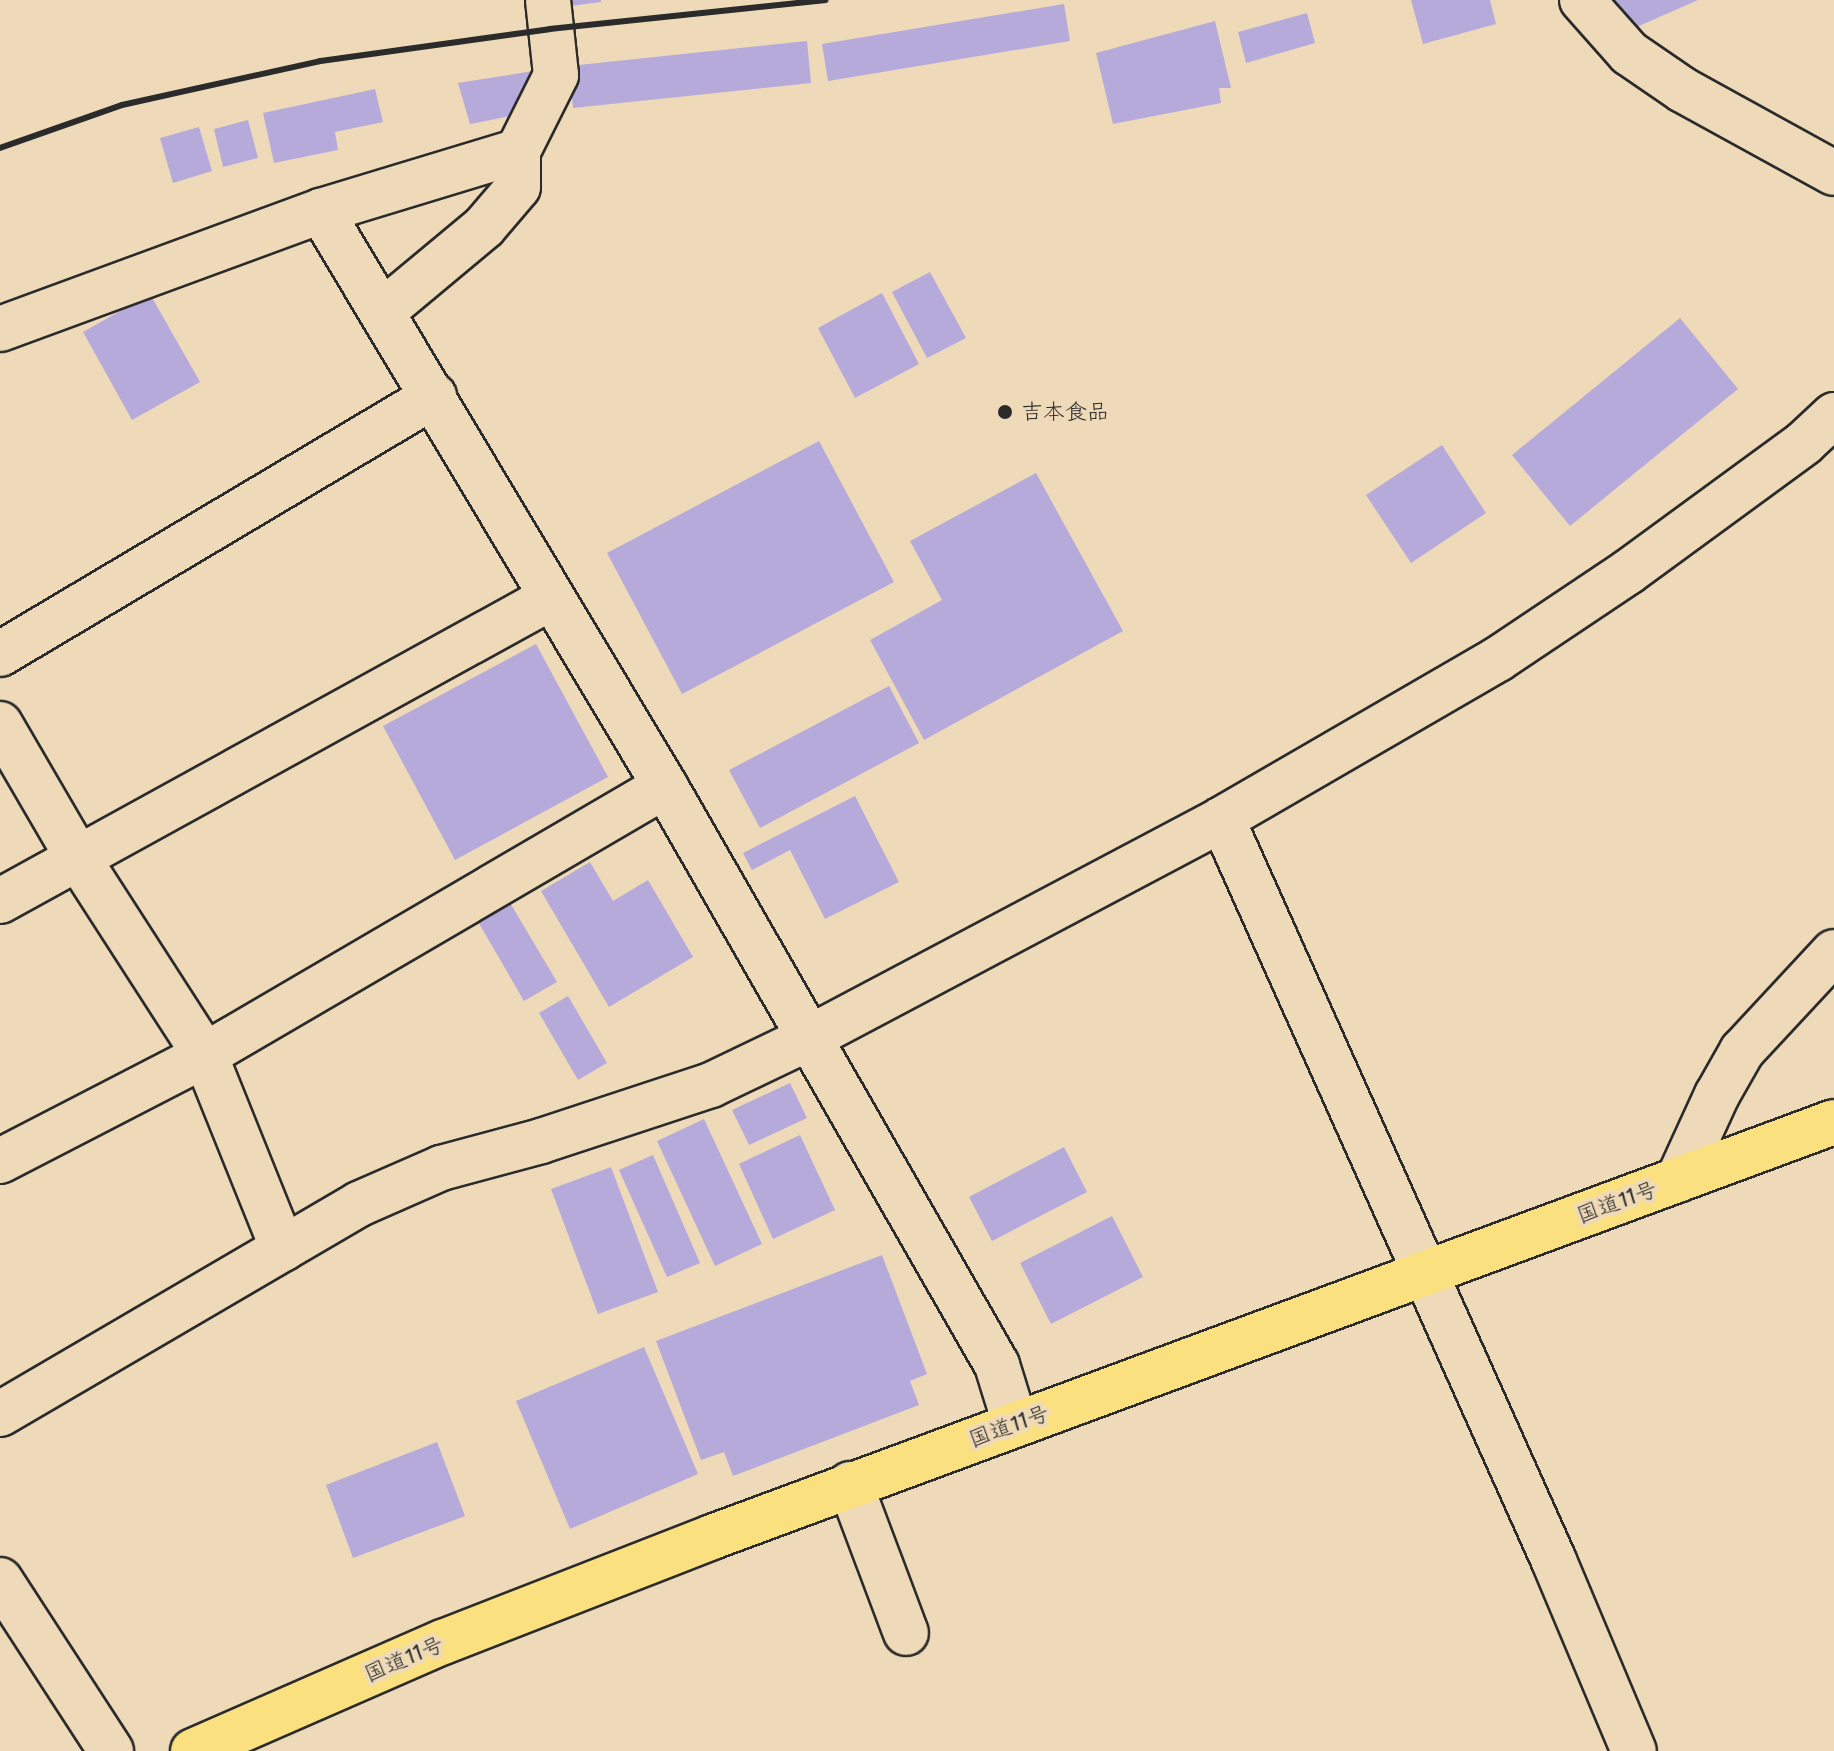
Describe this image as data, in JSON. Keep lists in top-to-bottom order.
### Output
{
  "streets": {
    "highway": ["国道11号"]
  },
  "places": ["吉本食品"]
}
